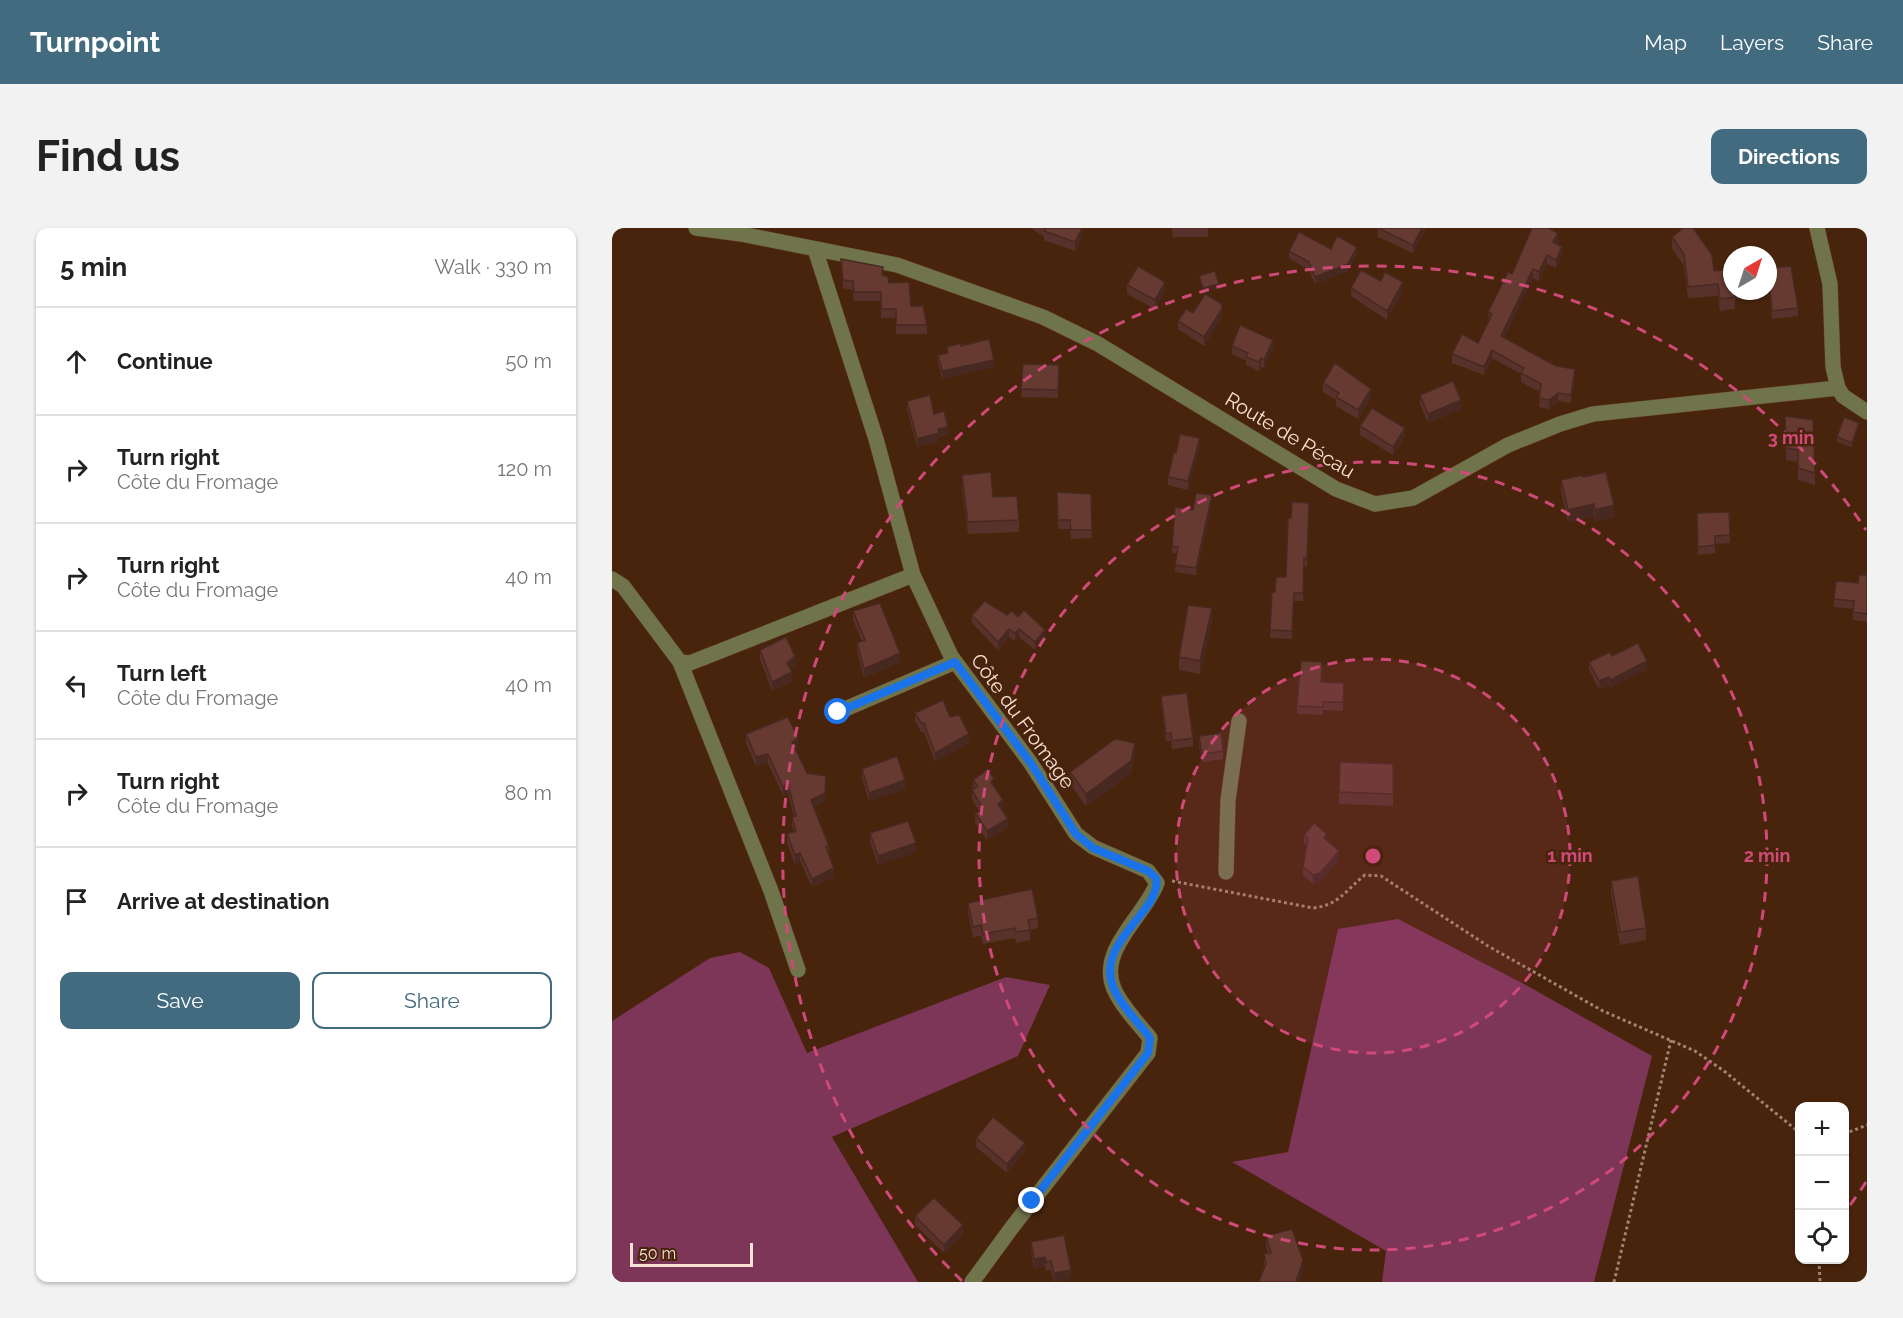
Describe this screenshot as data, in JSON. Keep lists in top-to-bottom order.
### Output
{
  "streets": {
    "street": ["Route de Pécau", "Côte du Fromage"]
  },
  "crossings": [
    ["Route de Pécau", "Côte du Fromage"]
  ],
  "scale_bar": "50 m",
  "north": "top right",
  "page": {
    "header": "Turnpoint",
    "nav": ["Map", "Layers", "Share"],
    "buttons": [
      "Directions",
      ["Save", "Share"]
    ],
    "title": "Find us",
    "heading": ["5 min", "Walk · 330 m"],
    "list": [
      ["Continue", "50 m"],
      ["Turn right", "Côte du Fromage", "120 m"],
      ["Turn right", "Côte du Fromage", "40 m"],
      ["Turn left", "Côte du Fromage", "40 m"],
      ["Turn right", "Côte du Fromage", "80 m"],
      "Arrive at destination"
    ],
    "map_buttons": ["+", "−"],
    "scale": "50 m"
  },
  "rings": ["3 min", "1 min", "2 min"]
}
